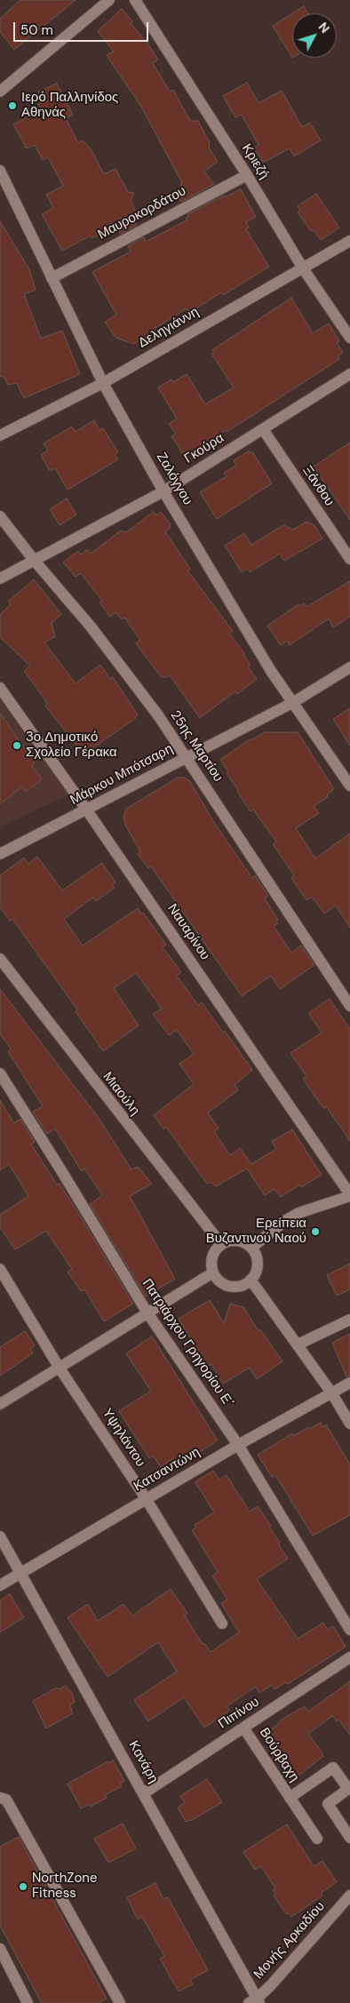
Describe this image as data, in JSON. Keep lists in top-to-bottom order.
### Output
{
  "streets": {
    "street": [
      "Κριεζή",
      "Μαυροκορδάτου",
      "Δεληγιάννη",
      "Γκούρα",
      "Ζαλόγγου",
      "Ξάνθου",
      "25ης Μαρτίου",
      "Μάρκου Μπότσαρη",
      "Ναυαρίνου",
      "Μιαούλη",
      "Πατριάρχου Γρηγορίου Ε΄",
      "Υψηλάντου",
      "Κατσαντώνη",
      "Πιπίνου",
      "Βούρβαχη",
      "Κανάρη",
      "Μονής Αρκαδίου"
    ]
  },
  "crossings": [
    ["Κριεζή", "Μαυροκορδάτου"],
    ["Κριεζή", "Δεληγιάννη"],
    ["Μαυροκορδάτου", "Ζαλόγγου"],
    ["Δεληγιάννη", "Ζαλόγγου"],
    ["Γκούρα", "Ζαλόγγου"],
    ["Γκούρα", "Ξάνθου"],
    ["Γκούρα", "25ης Μαρτίου"],
    ["Ζαλόγγου", "Μάρκου Μπότσαρη"],
    ["25ης Μαρτίου", "Μάρκου Μπότσαρη"],
    ["Μάρκου Μπότσαρη", "Ναυαρίνου"],
    ["Πατριάρχου Γρηγορίου Ε΄", "Κατσαντώνη"],
    ["Υψηλάντου", "Κατσαντώνη"],
    ["Κατσαντώνη", "Κανάρη"],
    ["Πιπίνου", "Βούρβαχη"],
    ["Πιπίνου", "Κανάρη"],
    ["Κανάρη", "Μονής Αρκαδίου"]
  ],
  "places": [
    "Ιερό Παλληνίδος Αθηνάς",
    "3ο Δημοτικό Σχολείο Γέρακα",
    "Ερείπεια Βυζαντινού Ναού",
    "NorthZone Fitness"
  ],
  "scale_bar": "50 m",
  "north": "top right"
}
